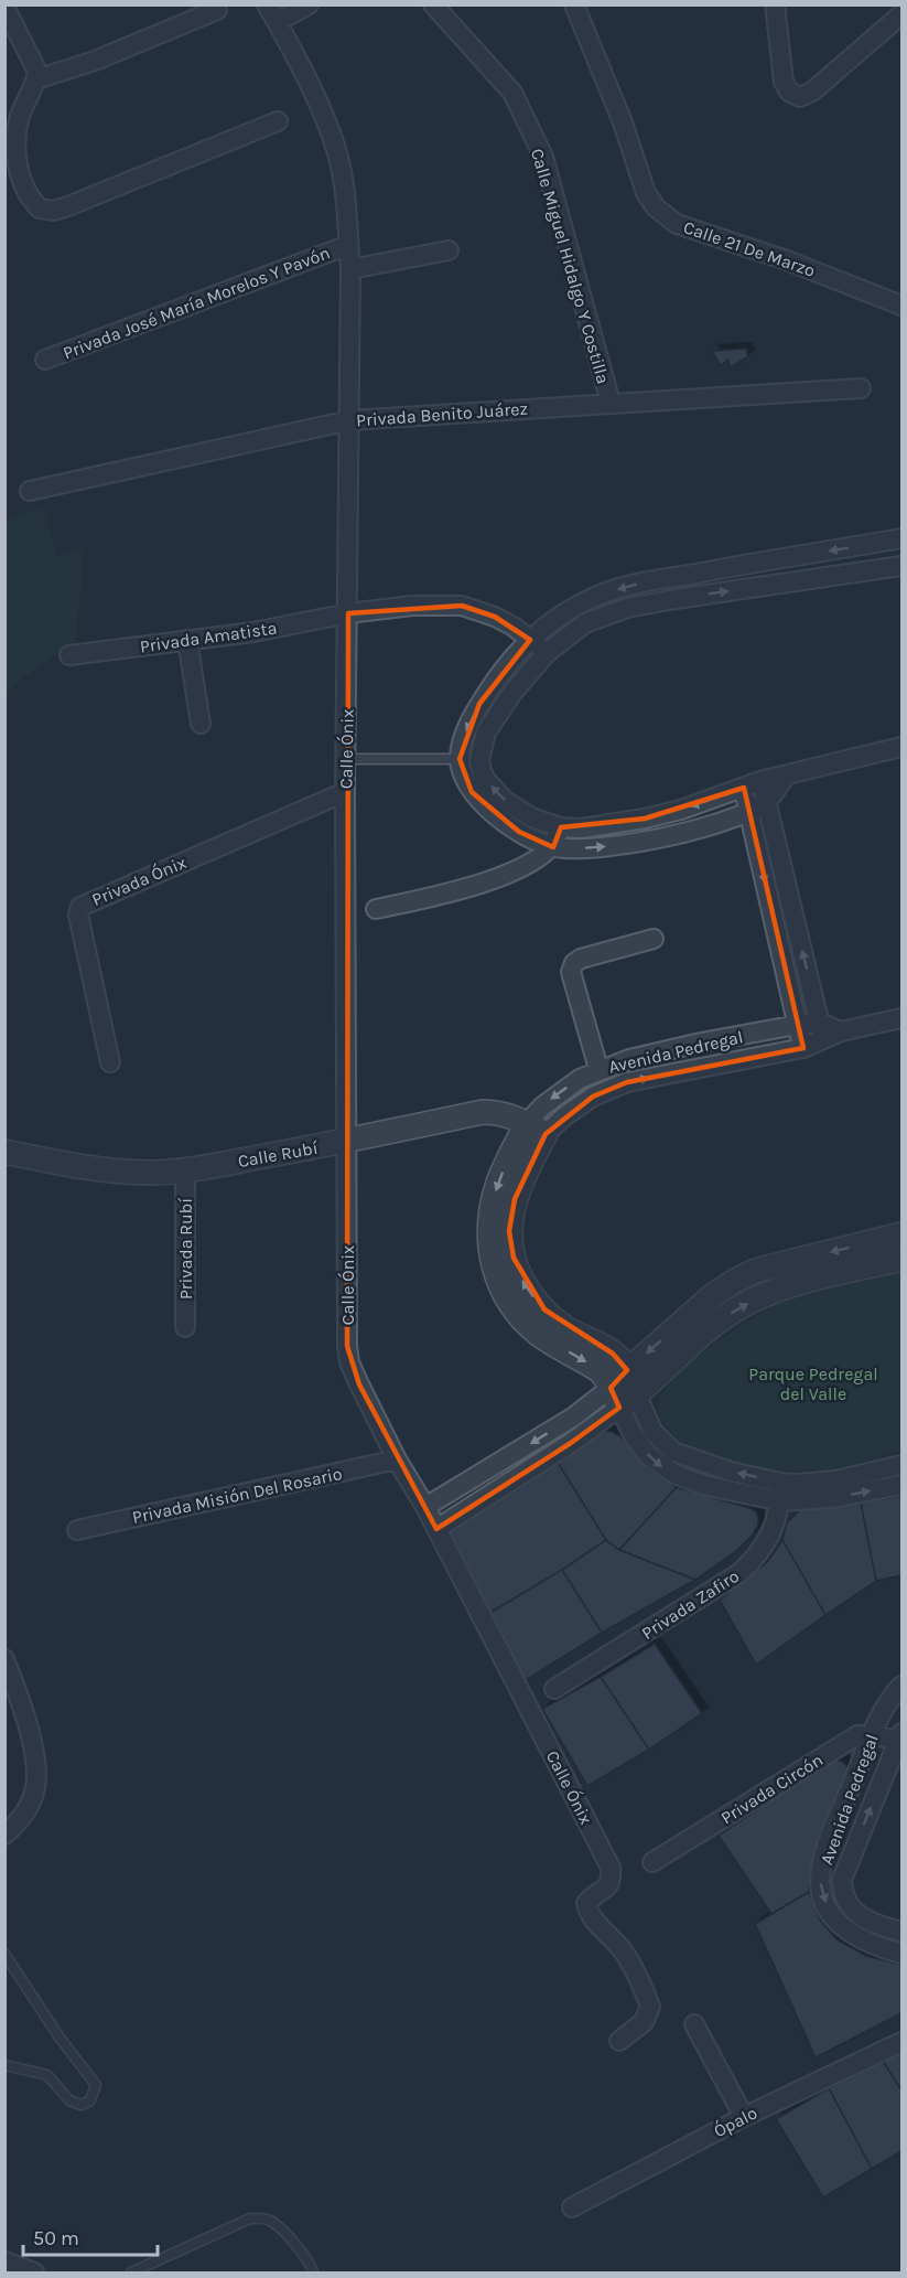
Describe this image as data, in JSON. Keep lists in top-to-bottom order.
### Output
{
  "streets": {
    "street": [
      "Calle 21 De Marzo",
      "Calle Miguel Hidalgo Y Costilla",
      "Privada José María Morelos Y Pavón",
      "Privada Benito Juárez",
      "Privada Amatista",
      "Calle Ónix",
      "Privada Ónix",
      "Avenida Pedregal",
      "Calle Rubí",
      "Privada Rubí",
      "Privada Misión Del Rosario",
      "Privada Zafiro",
      "Privada Circón",
      "Ópalo"
    ]
  },
  "crossings": [
    ["Calle Miguel Hidalgo Y Costilla", "Privada Benito Juárez"],
    ["Privada José María Morelos Y Pavón", "Calle Ónix"],
    ["Privada Benito Juárez", "Calle Ónix"],
    ["Privada Amatista", "Calle Ónix"],
    ["Calle Ónix", "Privada Ónix"],
    ["Calle Ónix", "Calle Rubí"],
    ["Calle Ónix", "Privada Misión Del Rosario"],
    ["Avenida Pedregal", "Calle Rubí"],
    ["Avenida Pedregal", "Privada Zafiro"],
    ["Avenida Pedregal", "Privada Circón"],
    ["Calle Rubí", "Privada Rubí"]
  ],
  "parks": ["Parque Pedregal del Valle"],
  "scale_bar": "50 m"
}
